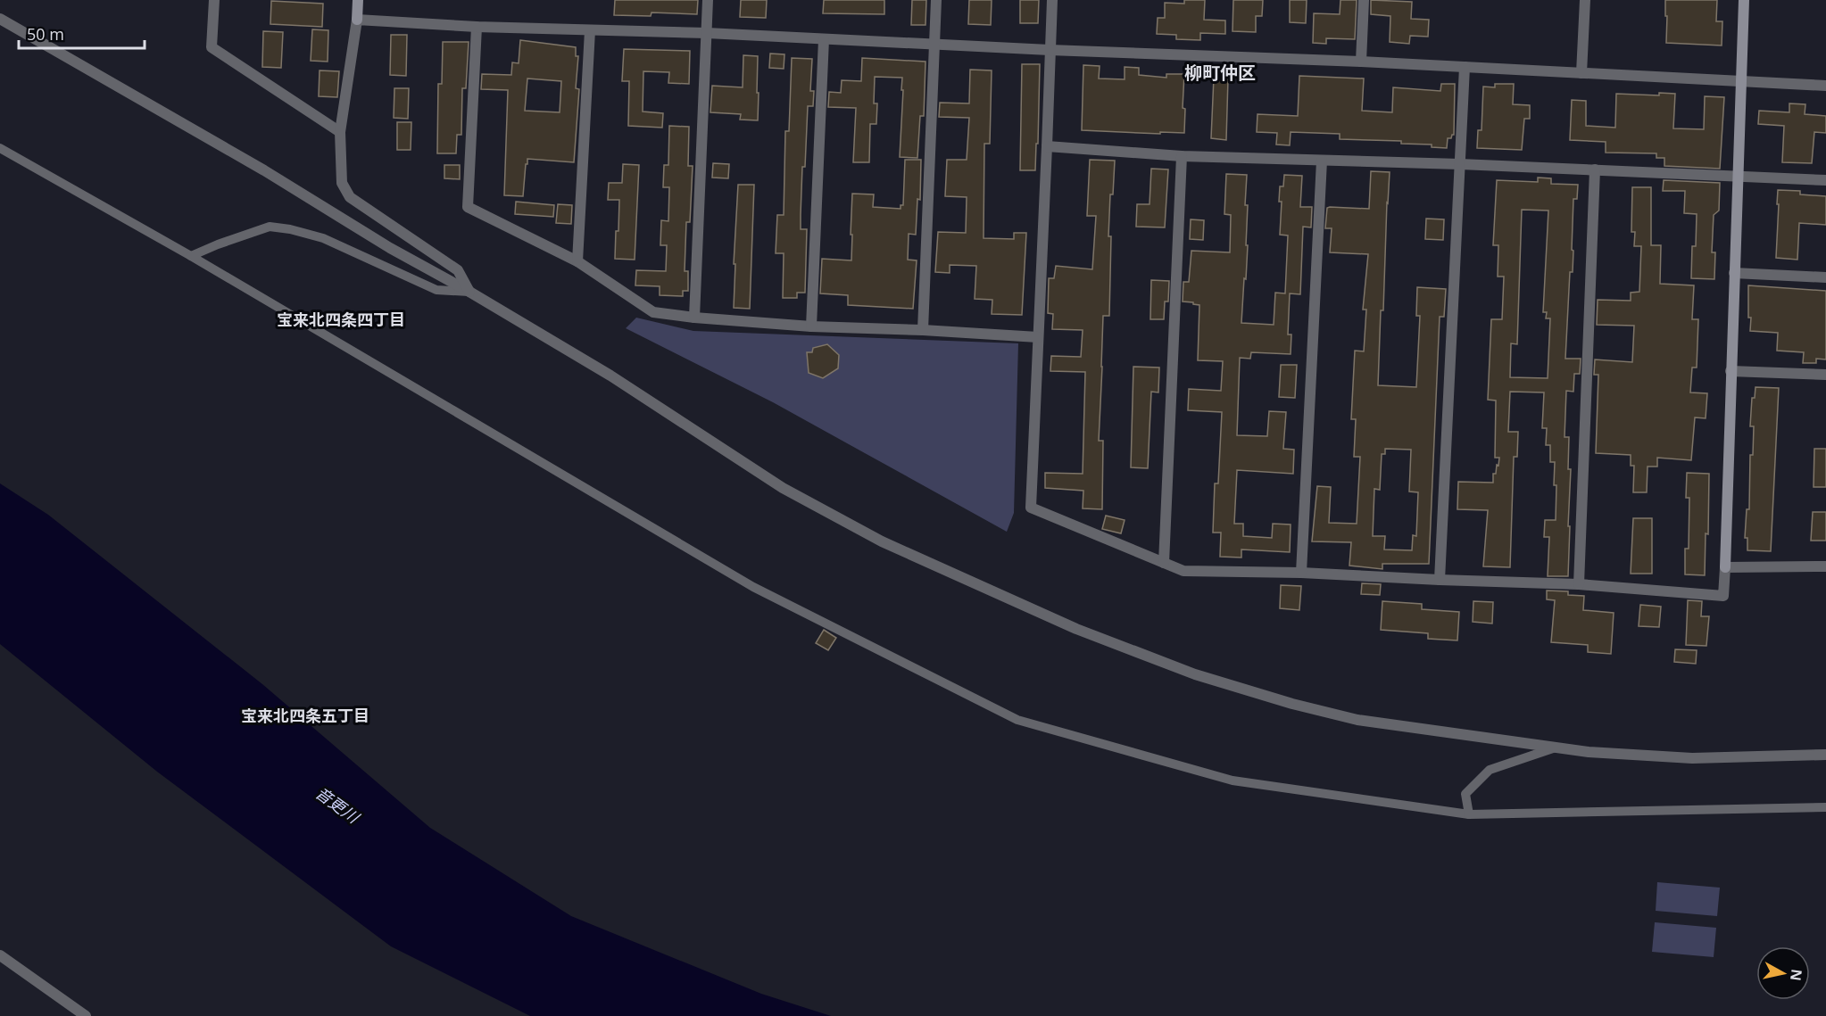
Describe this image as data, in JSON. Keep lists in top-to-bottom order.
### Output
{
  "districts": ["柳町仲区", "宝来北四条四丁目", "宝来北四条五丁目"],
  "water": ["音更川"],
  "scale_bar": "50 m",
  "north": "right"
}
